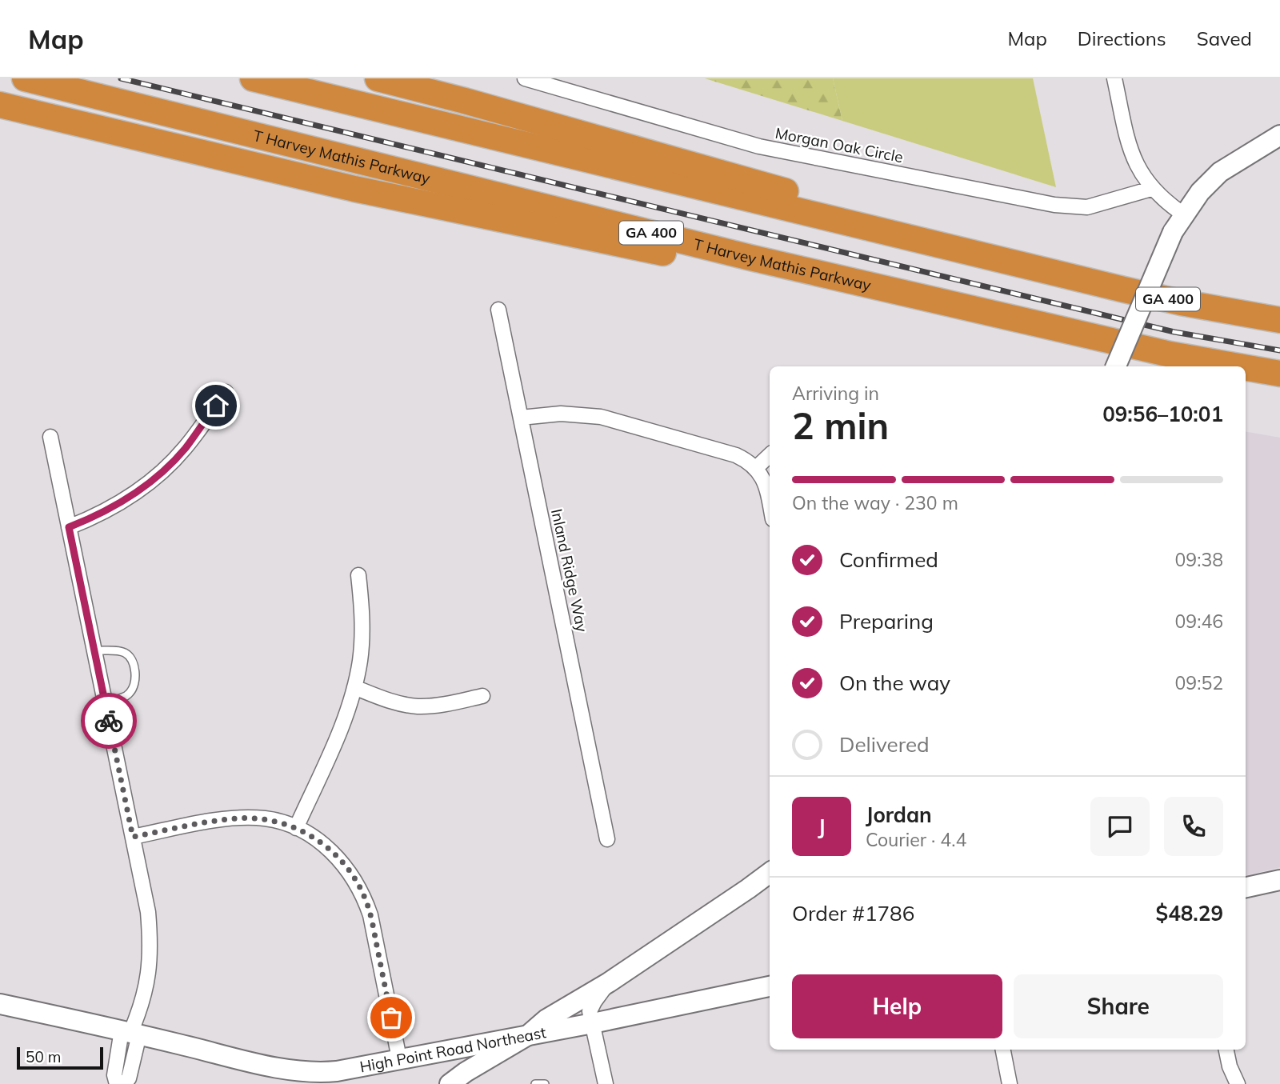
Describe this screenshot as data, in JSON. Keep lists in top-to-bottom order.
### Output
{
  "streets": {
    "highway": ["T Harvey Mathis Parkway", "GA 400"],
    "street": ["Morgan Oak Circle", "Inland Ridge Way", "High Point Road Northeast"]
  },
  "scale_bar": "50 m",
  "page": {
    "header": "Map",
    "nav": ["Map", "Directions", "Saved"],
    "heading": ["2 min", "Arriving in", "09:56–10:01"],
    "panel": [
      "Jordan",
      "Courier · 4.4",
      "Order #1786",
      "$48.29"
    ],
    "bar": "On the way · 230 m",
    "list": [
      ["Confirmed", "09:38"],
      ["Preparing", "09:46"],
      ["On the way", "09:52"],
      "Delivered"
    ],
    "round": "J",
    "buttons": ["Help", "Share"],
    "scale": "50 m"
  }
}
